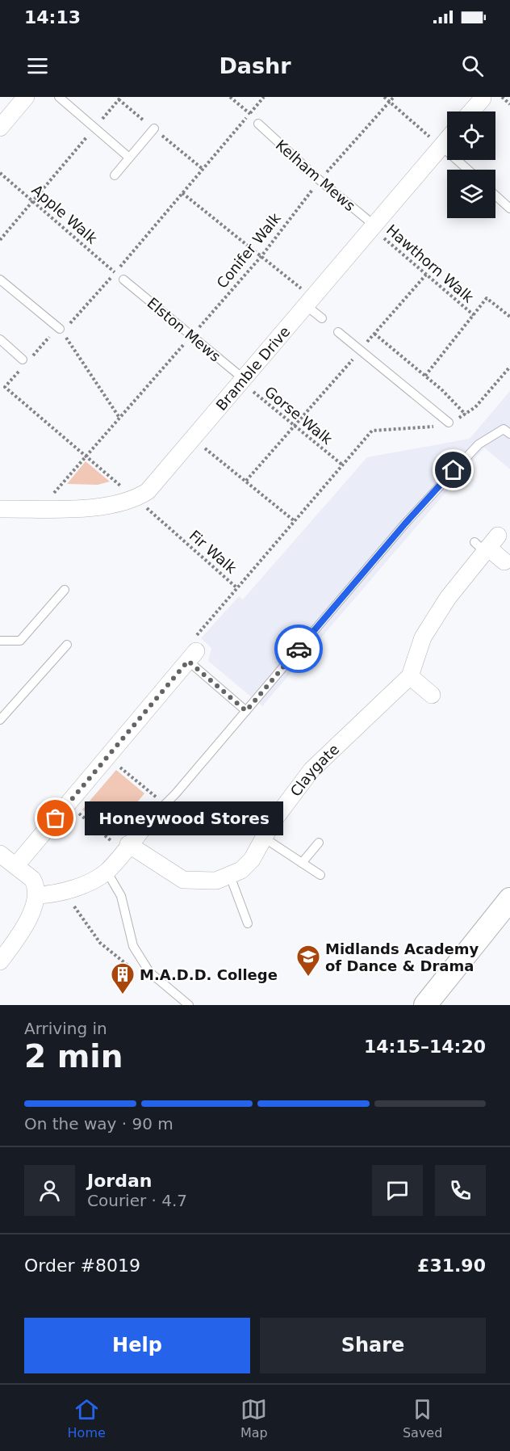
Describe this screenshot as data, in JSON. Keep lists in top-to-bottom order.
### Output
{
  "streets": {
    "street": ["Bramble Drive", "Claygate"],
    "lane": ["Kelham Mews", "Elston Mews"],
    "path": [
      "Apple Walk",
      "Conifer Walk",
      "Hawthorn Walk",
      "Gorse Walk",
      "Fir Walk"
    ]
  },
  "crossings": [
    ["Kelham Mews", "Conifer Walk"],
    ["Kelham Mews", "Hawthorn Walk"],
    ["Kelham Mews", "Bramble Drive"],
    ["Conifer Walk", "Elston Mews"],
    ["Conifer Walk", "Fir Walk"],
    ["Hawthorn Walk", "Bramble Drive"],
    ["Elston Mews", "Bramble Drive"],
    ["Elston Mews", "Gorse Walk"],
    ["Bramble Drive", "Gorse Walk"],
    ["Bramble Drive", "Fir Walk"]
  ],
  "places": {
    "other": ["Honeywood Stores"],
    "school or university": ["Midlands Academy of Dance & Drama"],
    "building": ["M.A.D.D. College"]
  },
  "page": {
    "status": "14:13",
    "header": "Dashr",
    "bubble": "Honeywood Stores",
    "heading": ["2 min", "Arriving in", "14:15–14:20"],
    "panel": [
      "Jordan",
      "Courier · 4.7",
      "Order #8019",
      "£31.90"
    ],
    "bar": "On the way · 90 m",
    "buttons": ["Help", "Share"],
    "tabs": ["Home", "Map", "Saved"]
  }
}
